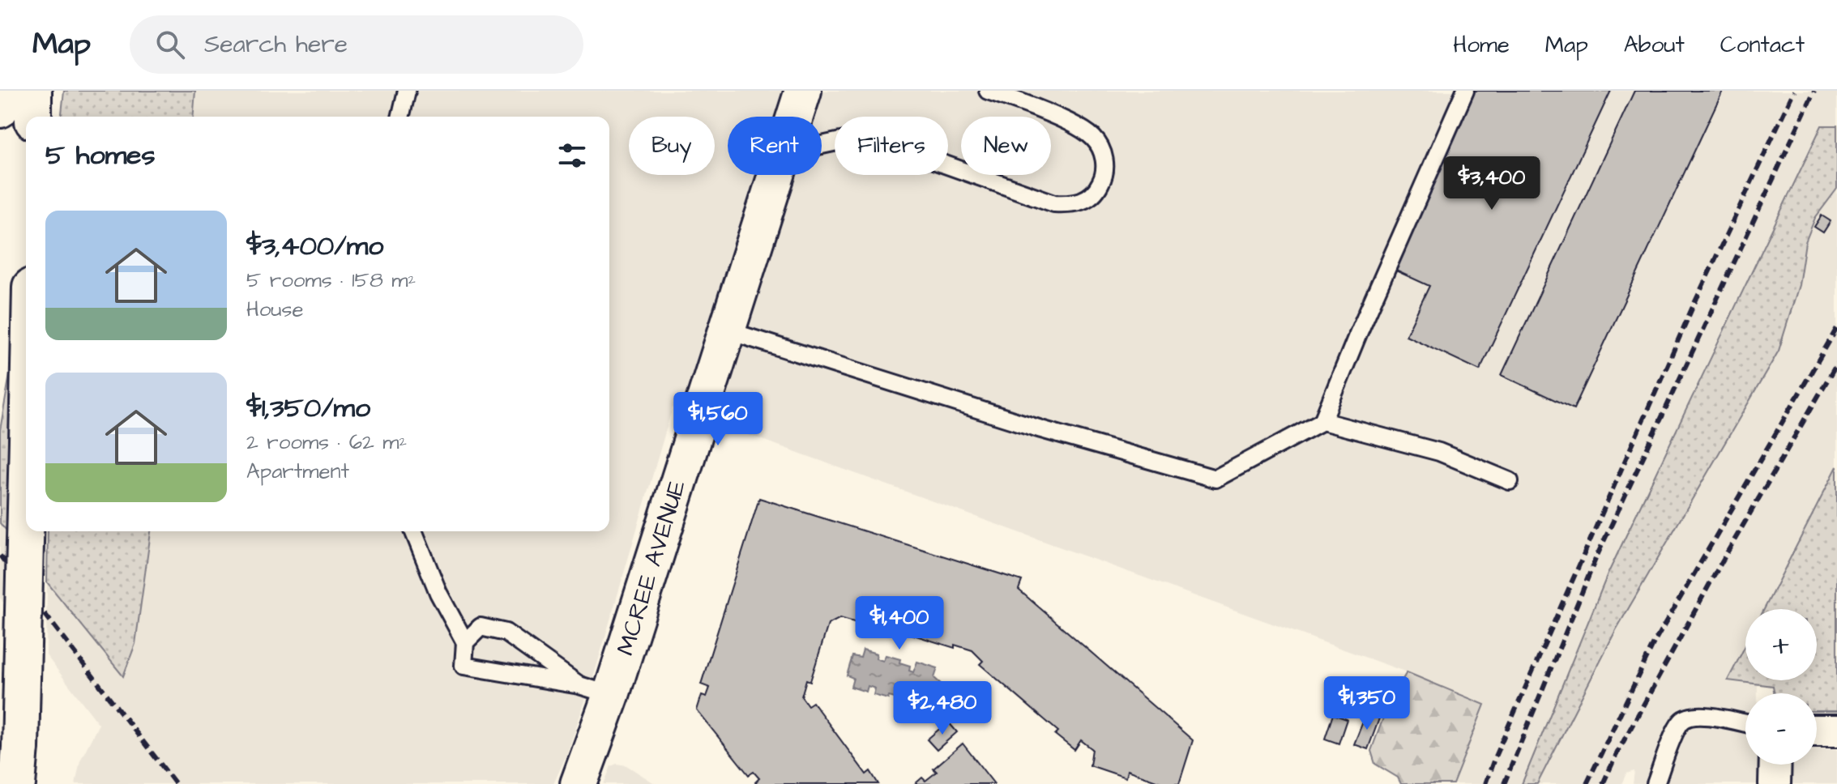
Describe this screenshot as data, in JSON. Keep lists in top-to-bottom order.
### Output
{
  "streets": {
    "main road": ["MCREE AVENUE"]
  },
  "page": {
    "header": "Map",
    "search": "Search here",
    "nav": [
      "Home",
      "Map",
      "About",
      "Contact"
    ],
    "chip": [
      "Buy",
      "Rent",
      "Filters",
      "New"
    ],
    "heading": "5 homes",
    "price": [
      "$3,400",
      "$1,560",
      "$1,400",
      "$1,350",
      "$2,480"
    ],
    "list": [
      {
        "name": "$3,400/mo",
        "note": "5 rooms · 158 m² · House"
      },
      {
        "name": "$1,350/mo",
        "note": "2 rooms · 62 m² · Apartment"
      }
    ],
    "map_buttons": ["+", "−"]
  }
}
